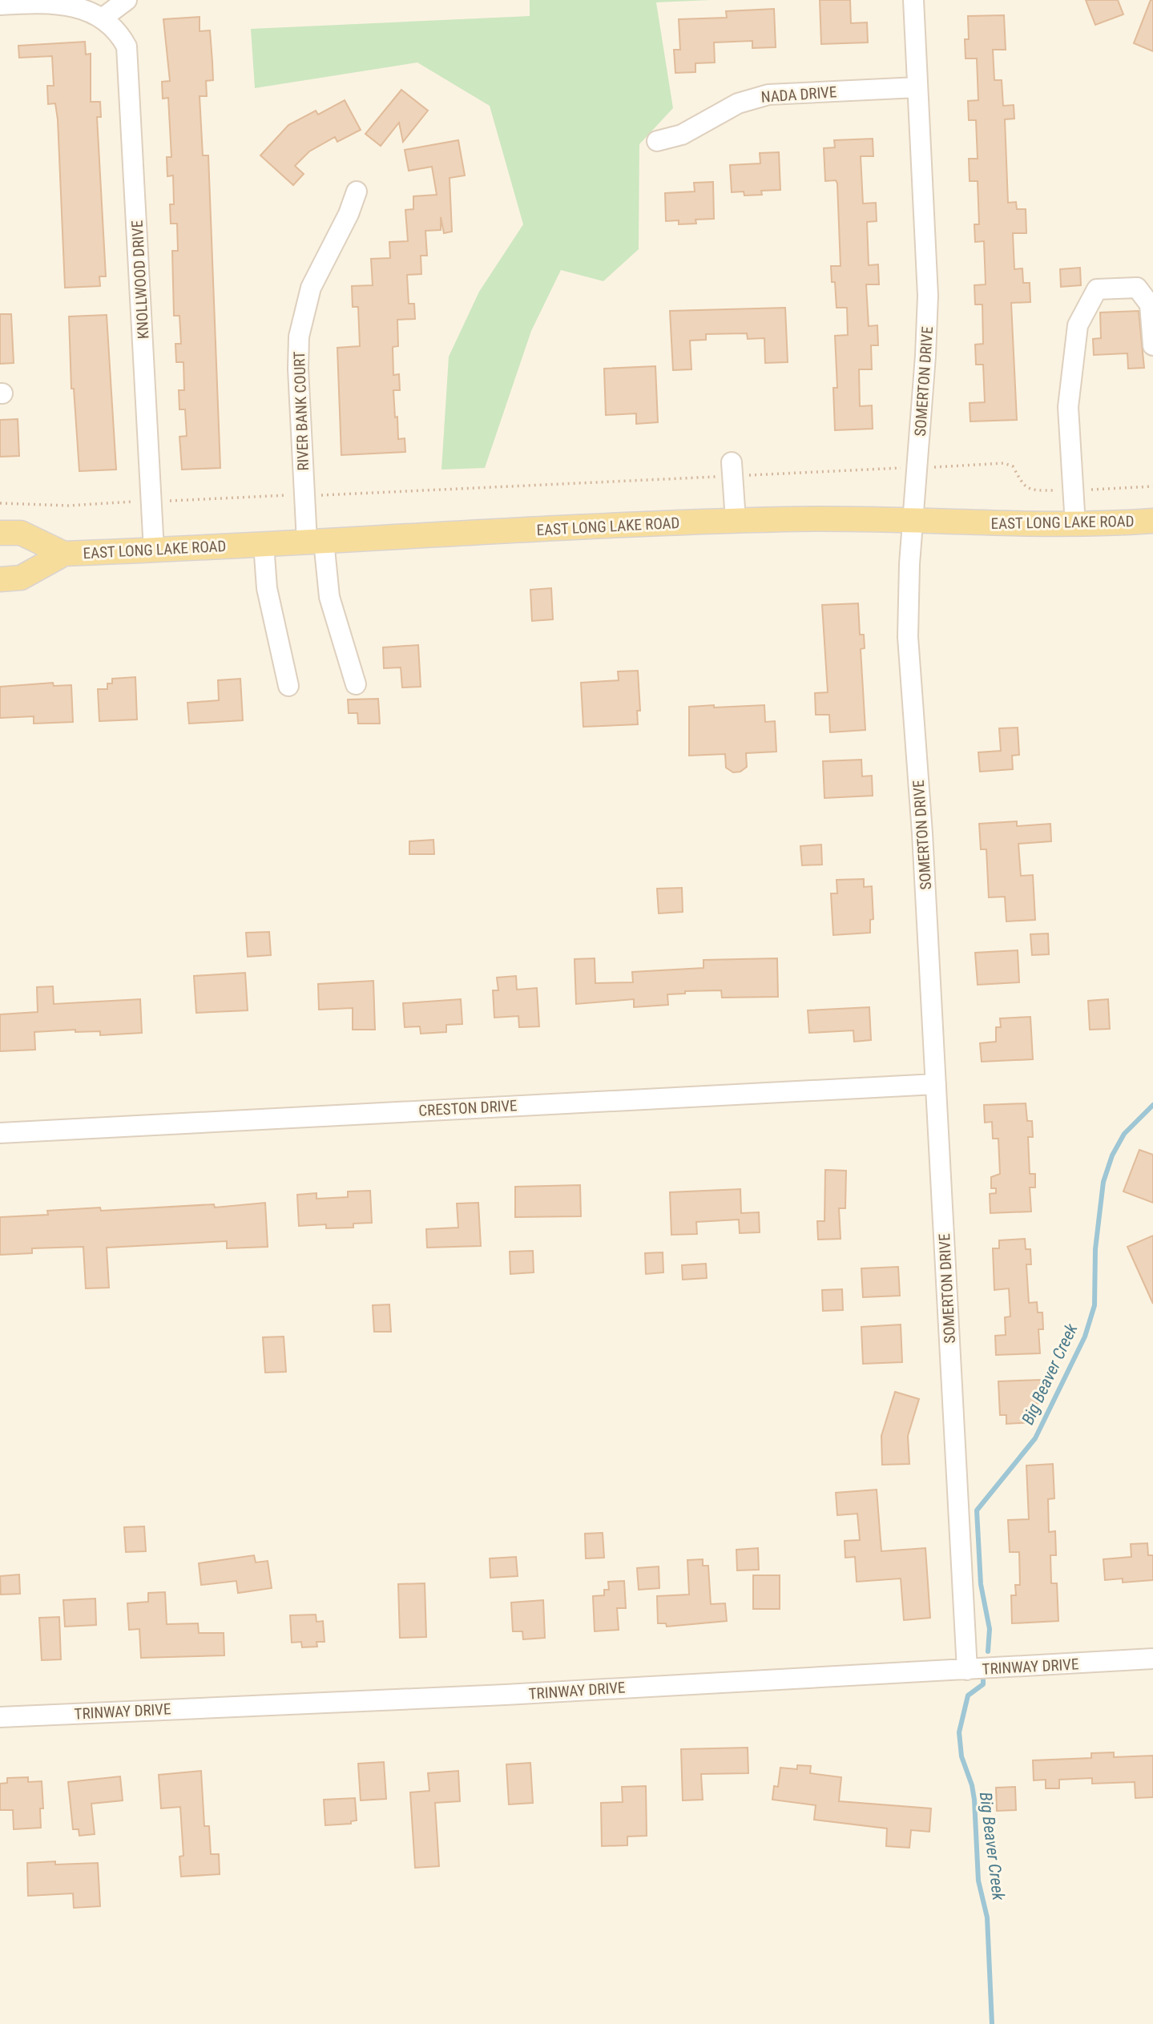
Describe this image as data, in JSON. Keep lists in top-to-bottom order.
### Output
{
  "streets": {
    "main road": ["EAST LONG LAKE ROAD"],
    "street": [
      "NADA DRIVE",
      "KNOLLWOOD DRIVE",
      "SOMERTON DRIVE",
      "RIVER BANK COURT",
      "CRESTON DRIVE",
      "TRINWAY DRIVE"
    ]
  },
  "crossings": [
    ["NADA DRIVE", "SOMERTON DRIVE"],
    ["KNOLLWOOD DRIVE", "EAST LONG LAKE ROAD"],
    ["SOMERTON DRIVE", "EAST LONG LAKE ROAD"],
    ["SOMERTON DRIVE", "CRESTON DRIVE"],
    ["SOMERTON DRIVE", "TRINWAY DRIVE"],
    ["RIVER BANK COURT", "EAST LONG LAKE ROAD"]
  ],
  "water": ["Big Beaver Creek"]
}
